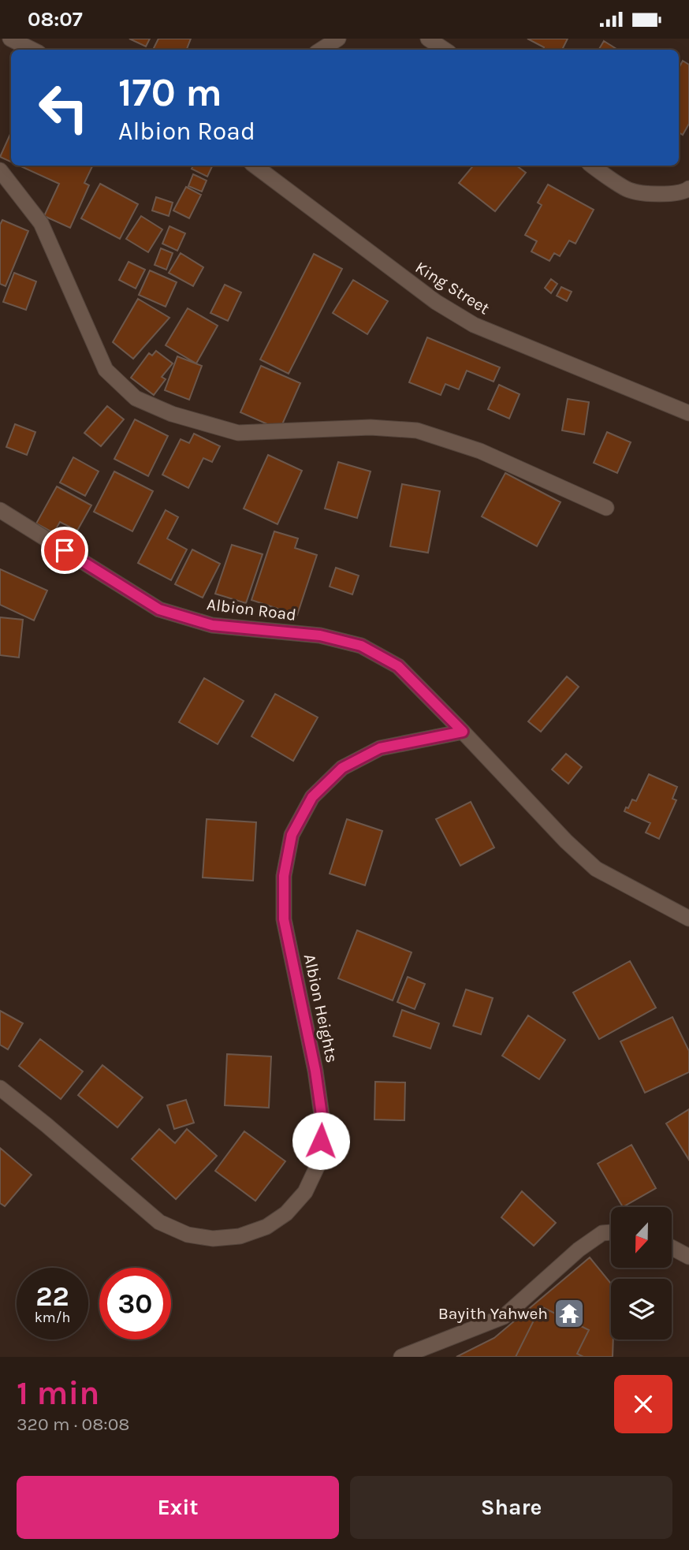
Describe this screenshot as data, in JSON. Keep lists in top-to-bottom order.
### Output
{
  "streets": {
    "street": ["King Street", "Albion Road", "Albion Heights"]
  },
  "crossings": [
    ["Albion Road", "Albion Heights"]
  ],
  "places": {
    "temple": ["Bayith Yahweh"]
  },
  "north": "bottom",
  "page": {
    "status": "08:07",
    "turn": ["170 m", "Albion Road"],
    "speed": "22 km/h",
    "limit": "30",
    "heading": ["1 min", "320 m · 08:08"],
    "buttons": ["Exit", "Share"]
  }
}
